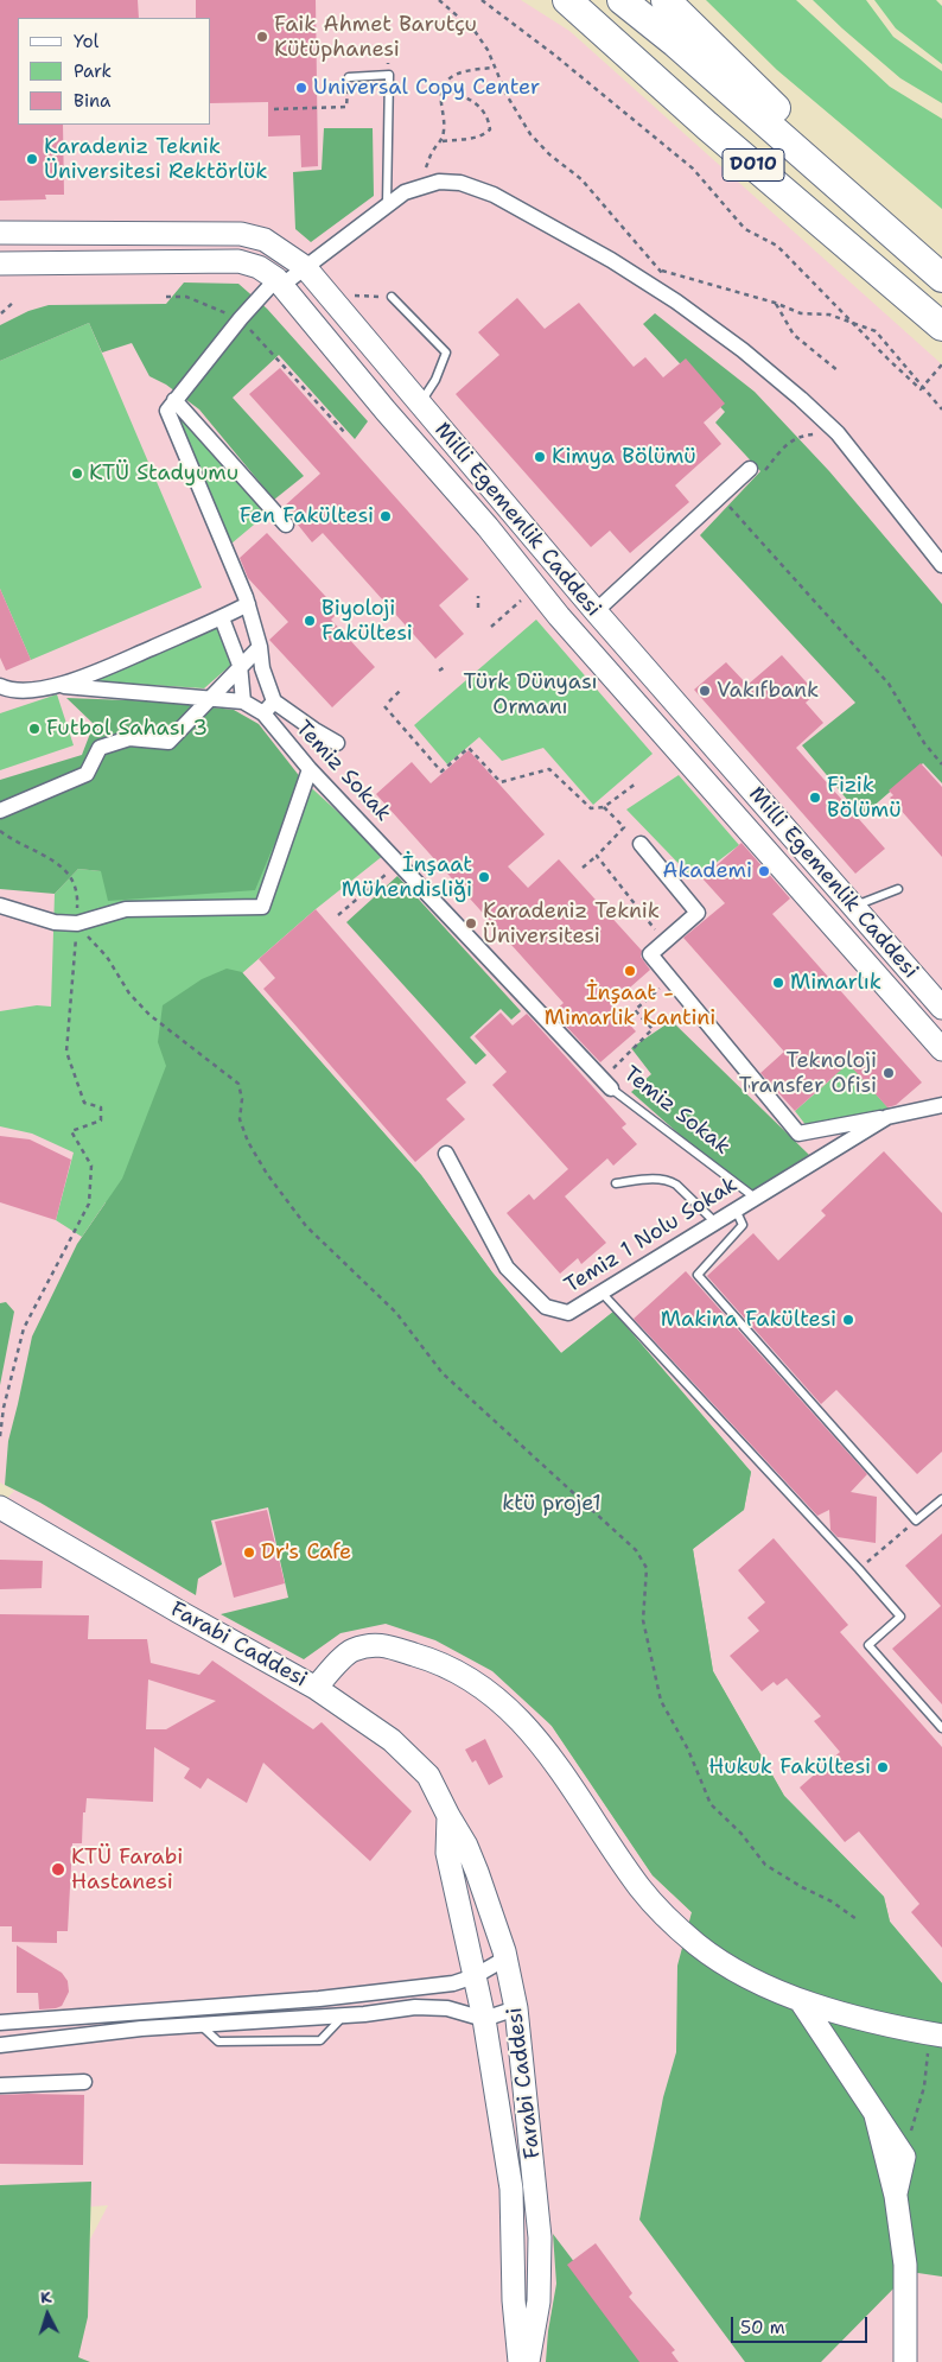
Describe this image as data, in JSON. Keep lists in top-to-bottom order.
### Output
{
  "streets": {
    "highway": ["D010"],
    "street": [
      "Milli Egemenlik Caddesi",
      "Temiz Sokak",
      "Temiz 1 Nolu Sokak",
      "Farabi Caddesi"
    ]
  },
  "crossings": [
    ["Temiz Sokak", "Temiz 1 Nolu Sokak"]
  ],
  "parks": ["Türk Dünyası Ormanı", "ktü proje1"],
  "places": [
    "Faik Ahmet Barutçu Kütüphanesi",
    "Universal Copy Center",
    "Karadeniz Teknik Üniversitesi Rektörlük",
    "Kimya Bölümü",
    "KTÜ Stadyumu",
    "Fen Fakültesi",
    "Biyoloji Fakültesi",
    "Vakıfbank",
    "Futbol Sahası 3",
    "Fizik Bölümü",
    "Akademi",
    "İnşaat Mühendisliği",
    "Karadeniz Teknik Üniversitesi",
    "İnşaat - Mimarlik Kantini",
    "Mimarlık",
    "Teknoloji Transfer Ofisi",
    "Makina Fakültesi",
    "Dr's Cafe",
    "Hukuk Fakültesi",
    "KTÜ Farabi Hastanesi"
  ],
  "legend": ["Yol", "Park", "Bina"],
  "scale_bar": "50 m",
  "north": "top"
}
